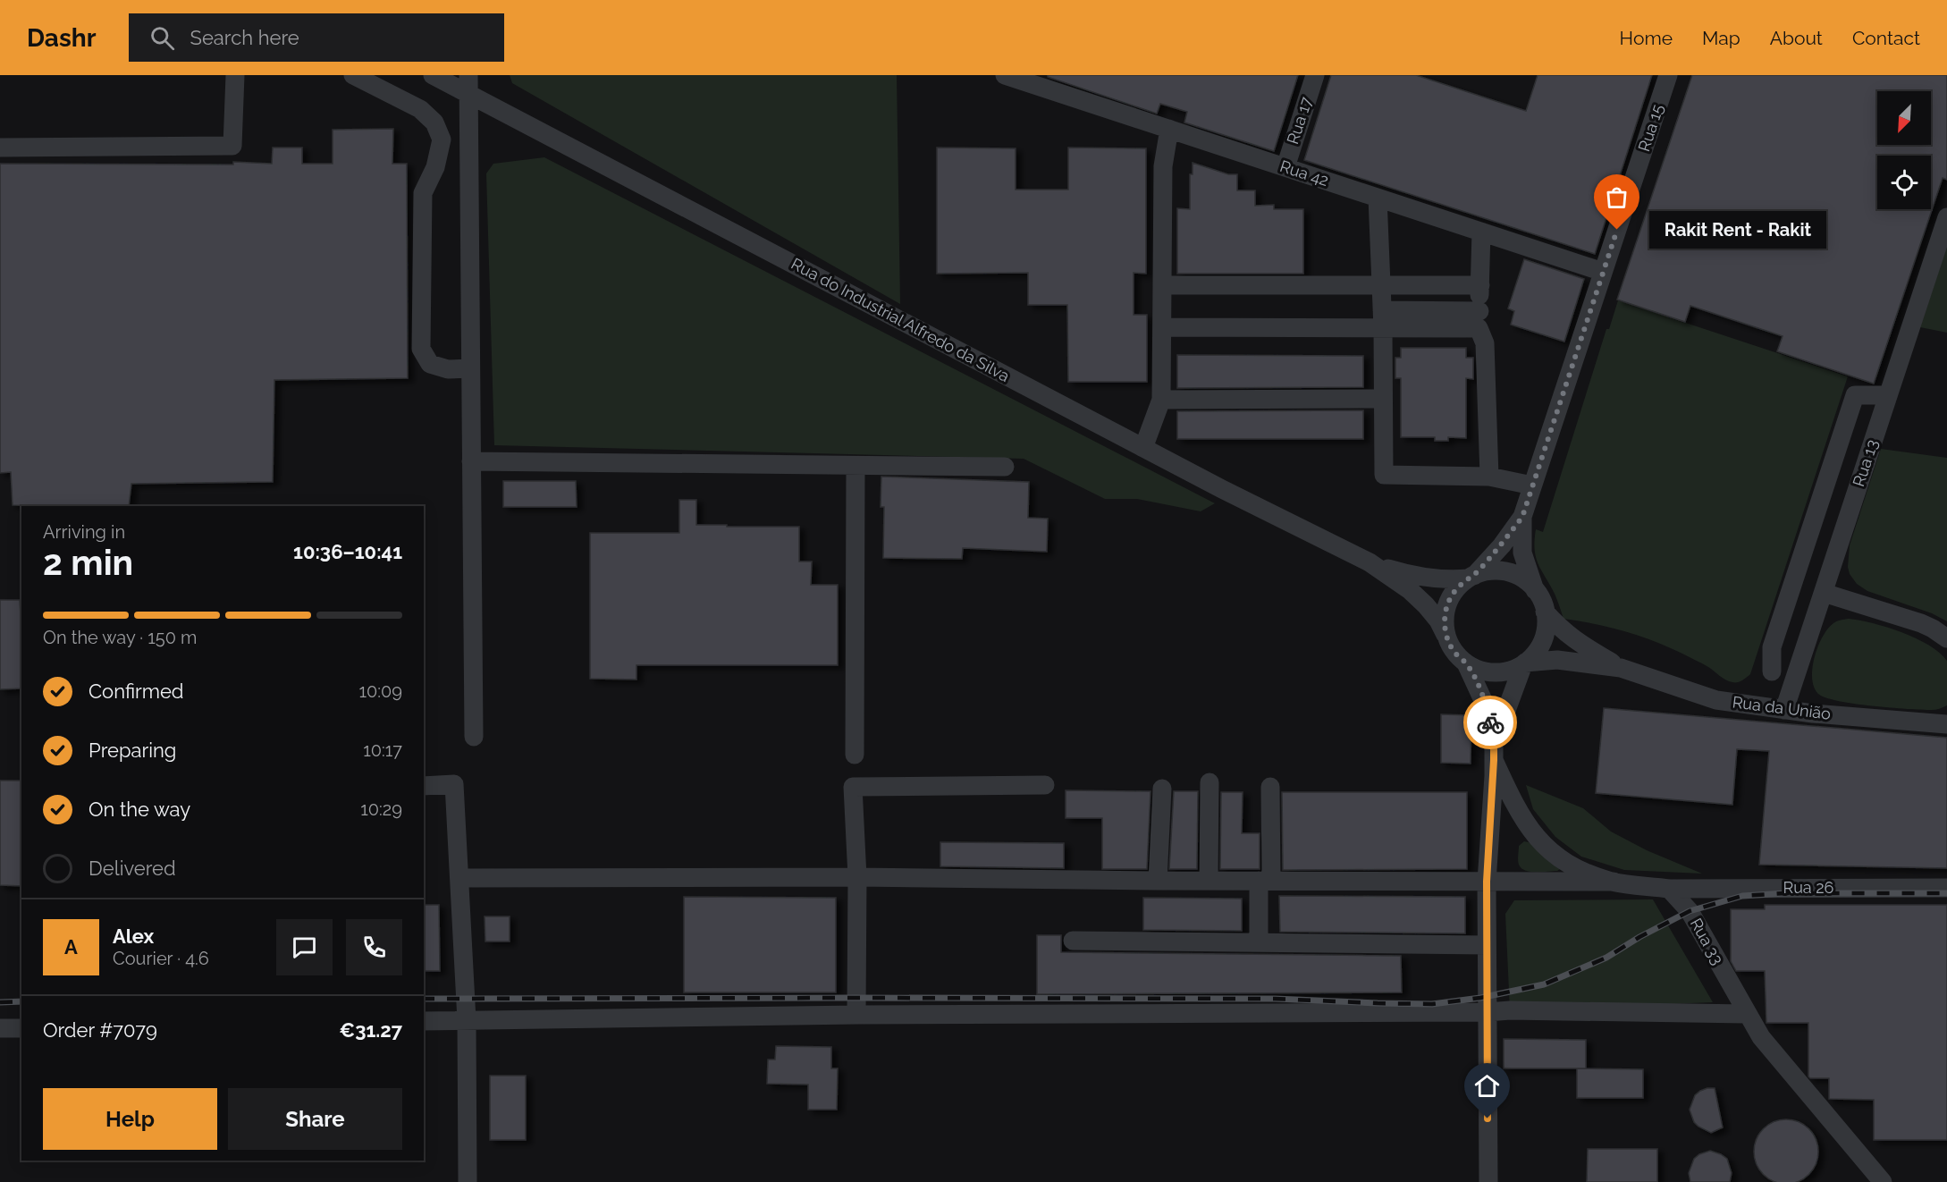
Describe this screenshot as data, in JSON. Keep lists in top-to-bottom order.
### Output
{
  "streets": {
    "street": [
      "Rua 17",
      "Rua 15",
      "Rua 42",
      "Rua do Industrial Alfredo da Silva",
      "Rua 13",
      "Rua da União",
      "Rua 26",
      "Rua 33"
    ]
  },
  "crossings": [
    ["Rua 17", "Rua 42"],
    ["Rua 15", "Rua 42"],
    ["Rua 15", "Rua do Industrial Alfredo da Silva"],
    ["Rua 15", "Rua da União"],
    ["Rua do Industrial Alfredo da Silva", "Rua da União"],
    ["Rua 13", "Rua da União"],
    ["Rua 26", "Rua 33"]
  ],
  "places": ["Rakit Rent - Rakit"],
  "north": "bottom left",
  "page": {
    "header": "Dashr",
    "search": "Search here",
    "nav": [
      "Home",
      "Map",
      "About",
      "Contact"
    ],
    "bubble": "Rakit Rent - Rakit",
    "heading": ["2 min", "Arriving in", "10:36–10:41"],
    "panel": [
      "Alex",
      "Courier · 4.6",
      "Order #7079",
      "€31.27"
    ],
    "bar": "On the way · 150 m",
    "list": [
      ["Confirmed", "10:09"],
      ["Preparing", "10:17"],
      ["On the way", "10:29"],
      "Delivered"
    ],
    "round": "A",
    "buttons": ["Help", "Share"]
  }
}
